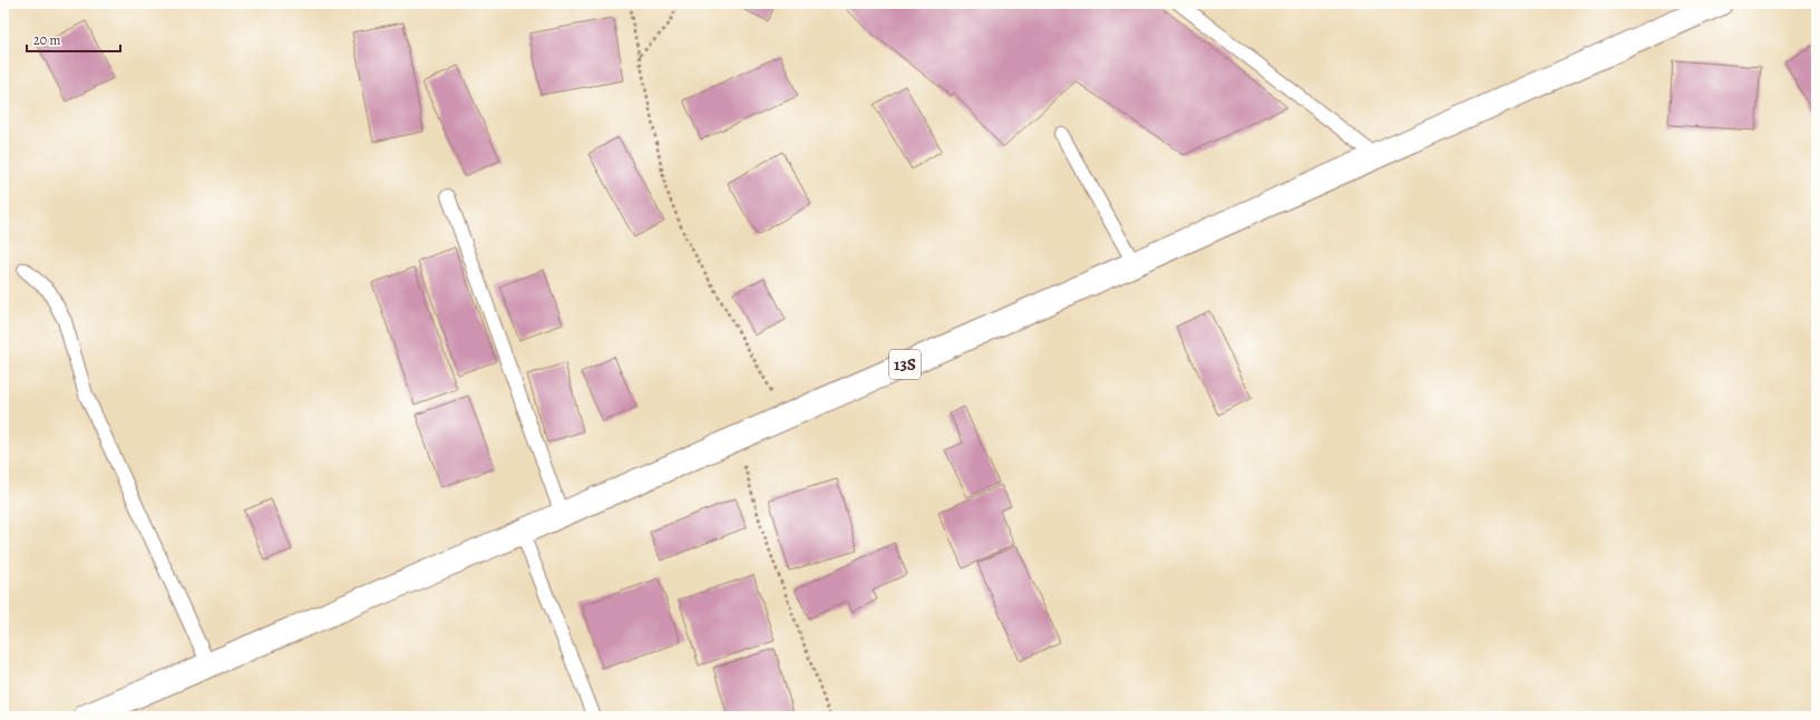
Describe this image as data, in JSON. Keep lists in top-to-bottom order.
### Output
{
  "streets": {
    "highway": ["13S"]
  },
  "scale_bar": "20 m"
}
